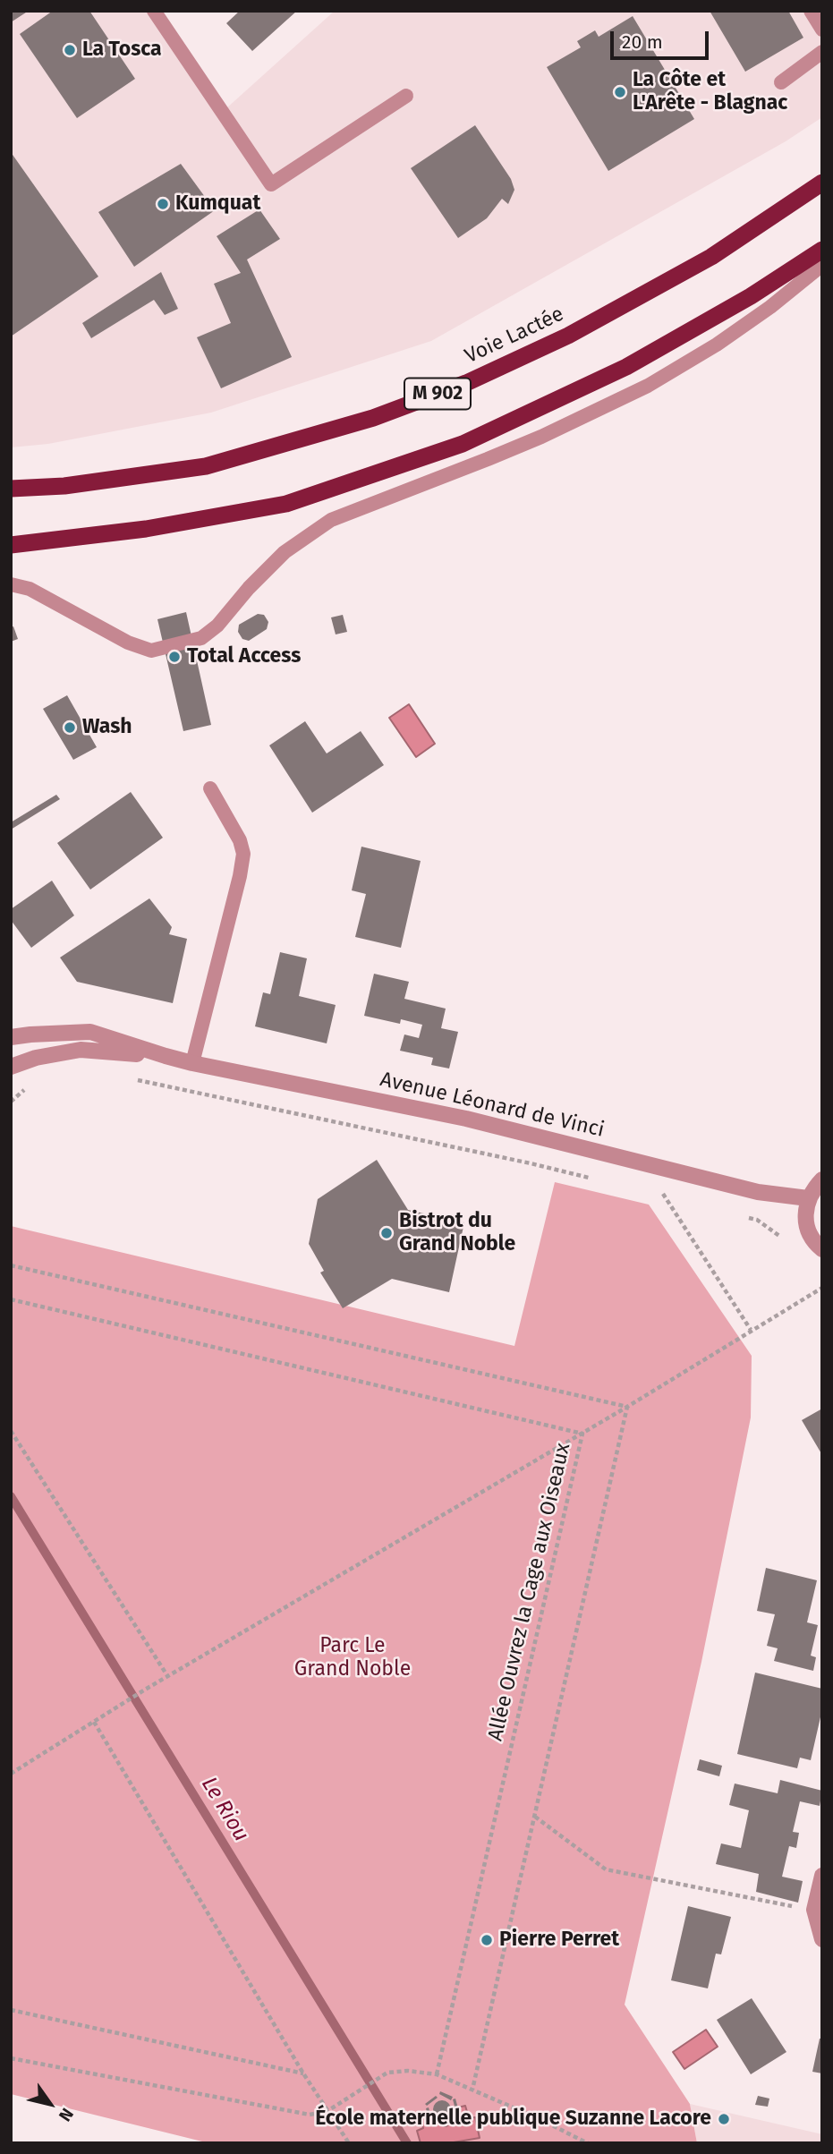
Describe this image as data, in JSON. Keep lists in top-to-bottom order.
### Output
{
  "streets": {
    "highway": ["Voie Lactée", "M 902"],
    "street": ["Avenue Léonard de Vinci"],
    "path": ["Allée Ouvrez la Cage aux Oiseaux"]
  },
  "water": ["Le Riou"],
  "parks": ["Parc Le Grand Noble"],
  "places": [
    "La Tosca",
    "La Côte et L'Arête - Blagnac",
    "Kumquat",
    "Total Access",
    "Wash",
    "Bistrot du Grand Noble",
    "Pierre Perret",
    "École maternelle publique Suzanne Lacore"
  ],
  "scale_bar": "20 m",
  "north": "bottom right"
}
